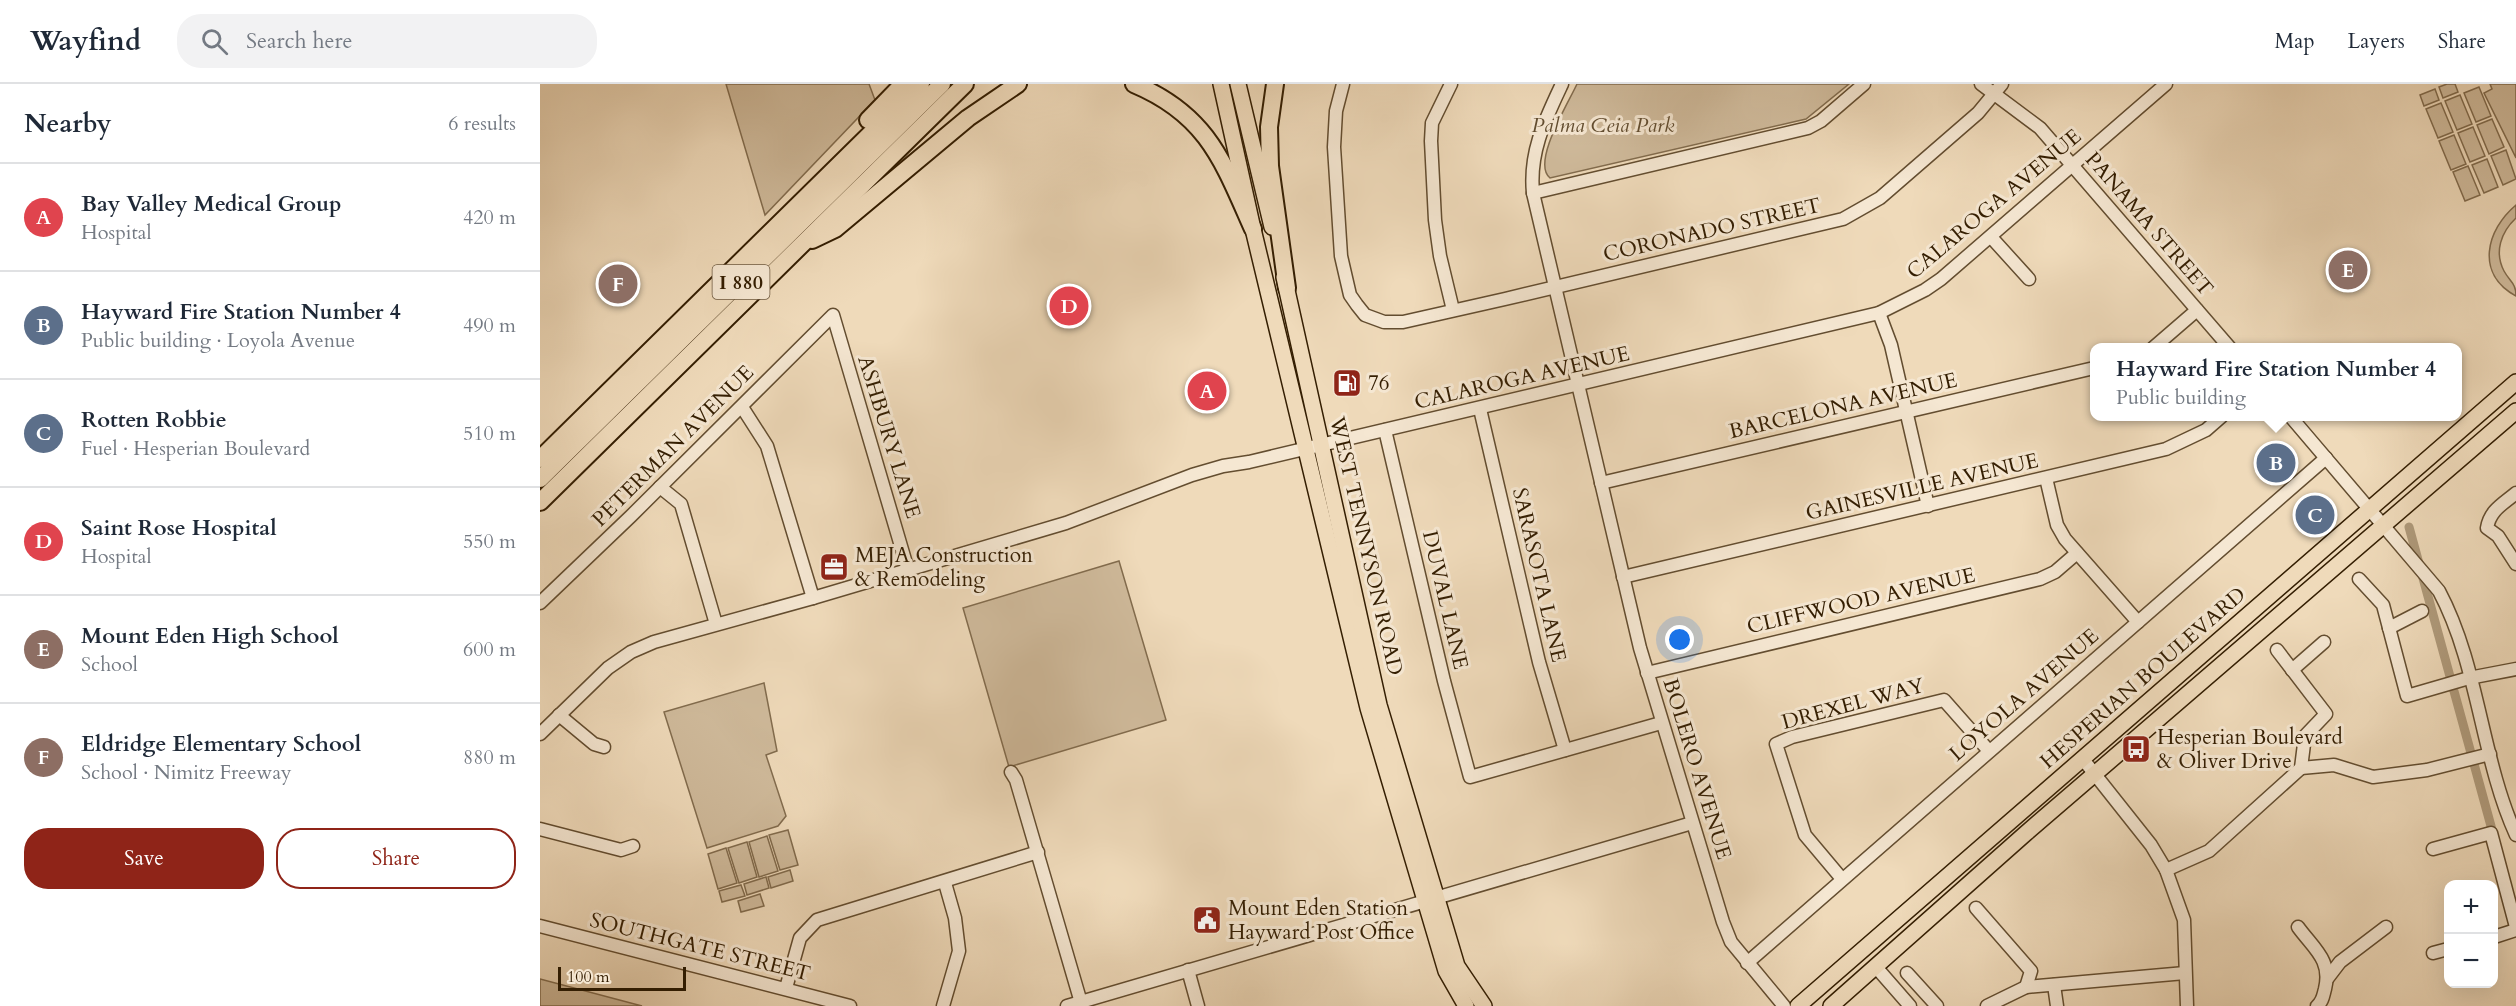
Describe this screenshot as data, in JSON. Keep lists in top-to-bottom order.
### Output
{
  "streets": {
    "highway": ["I 880"],
    "main road": ["WEST TENNYSON ROAD", "HESPERIAN BOULEVARD"],
    "street": [
      "CALAROGA AVENUE",
      "PANAMA STREET",
      "CORONADO STREET",
      "BARCELONA AVENUE",
      "ASHBURY LANE",
      "PETERMAN AVENUE",
      "GAINESVILLE AVENUE",
      "SARASOTA LANE",
      "DUVAL LANE",
      "CLIFFWOOD AVENUE",
      "LOYOLA AVENUE",
      "DREXEL WAY",
      "BOLERO AVENUE",
      "SOUTHGATE STREET"
    ]
  },
  "crossings": [
    ["CALAROGA AVENUE", "PANAMA STREET"],
    ["CALAROGA AVENUE", "ASHBURY LANE"],
    ["CALAROGA AVENUE", "WEST TENNYSON ROAD"],
    ["CALAROGA AVENUE", "SARASOTA LANE"],
    ["CALAROGA AVENUE", "DUVAL LANE"],
    ["CALAROGA AVENUE", "BOLERO AVENUE"],
    ["PANAMA STREET", "CORONADO STREET"],
    ["CORONADO STREET", "BOLERO AVENUE"],
    ["BARCELONA AVENUE", "BOLERO AVENUE"],
    ["ASHBURY LANE", "PETERMAN AVENUE"],
    ["GAINESVILLE AVENUE", "BOLERO AVENUE"],
    ["SARASOTA LANE", "DUVAL LANE"],
    ["CLIFFWOOD AVENUE", "BOLERO AVENUE"],
    ["LOYOLA AVENUE", "DREXEL WAY"],
    ["LOYOLA AVENUE", "BOLERO AVENUE"]
  ],
  "parks": ["Palma Ceia Park"],
  "places": {
    "fuel station": ["76"],
    "office": ["MEJA Construction & Remodeling"],
    "bus stop": ["Hesperian Boulevard & Oliver Drive"],
    "public building": ["Mount Eden Station Hayward Post Office"]
  },
  "scale_bar": "100 m",
  "page": {
    "header": "Wayfind",
    "search": "Search here",
    "nav": ["Map", "Layers", "Share"],
    "heading": ["Nearby", "6 results"],
    "list": [
      {
        "mark": "A",
        "name": "Bay Valley Medical Group",
        "note": "Hospital",
        "value": "420 m"
      },
      {
        "mark": "B",
        "name": "Hayward Fire Station Number 4",
        "note": "Public building · Loyola Avenue",
        "value": "490 m"
      },
      {
        "mark": "C",
        "name": "Rotten Robbie",
        "note": "Fuel · Hesperian Boulevard",
        "value": "510 m"
      },
      {
        "mark": "D",
        "name": "Saint Rose Hospital",
        "note": "Hospital",
        "value": "550 m"
      },
      {
        "mark": "E",
        "name": "Mount Eden High School",
        "note": "School",
        "value": "600 m"
      },
      {
        "mark": "F",
        "name": "Eldridge Elementary School",
        "note": "School · Nimitz Freeway",
        "value": "880 m"
      }
    ],
    "pins": [
      "E",
      "F",
      "D",
      "A",
      "B",
      "C"
    ],
    "popup": ["Hayward Fire Station Number 4", "Public building"],
    "buttons": ["Save", "Share"],
    "map_buttons": ["+", "−"],
    "scale": "100 m"
  }
}
